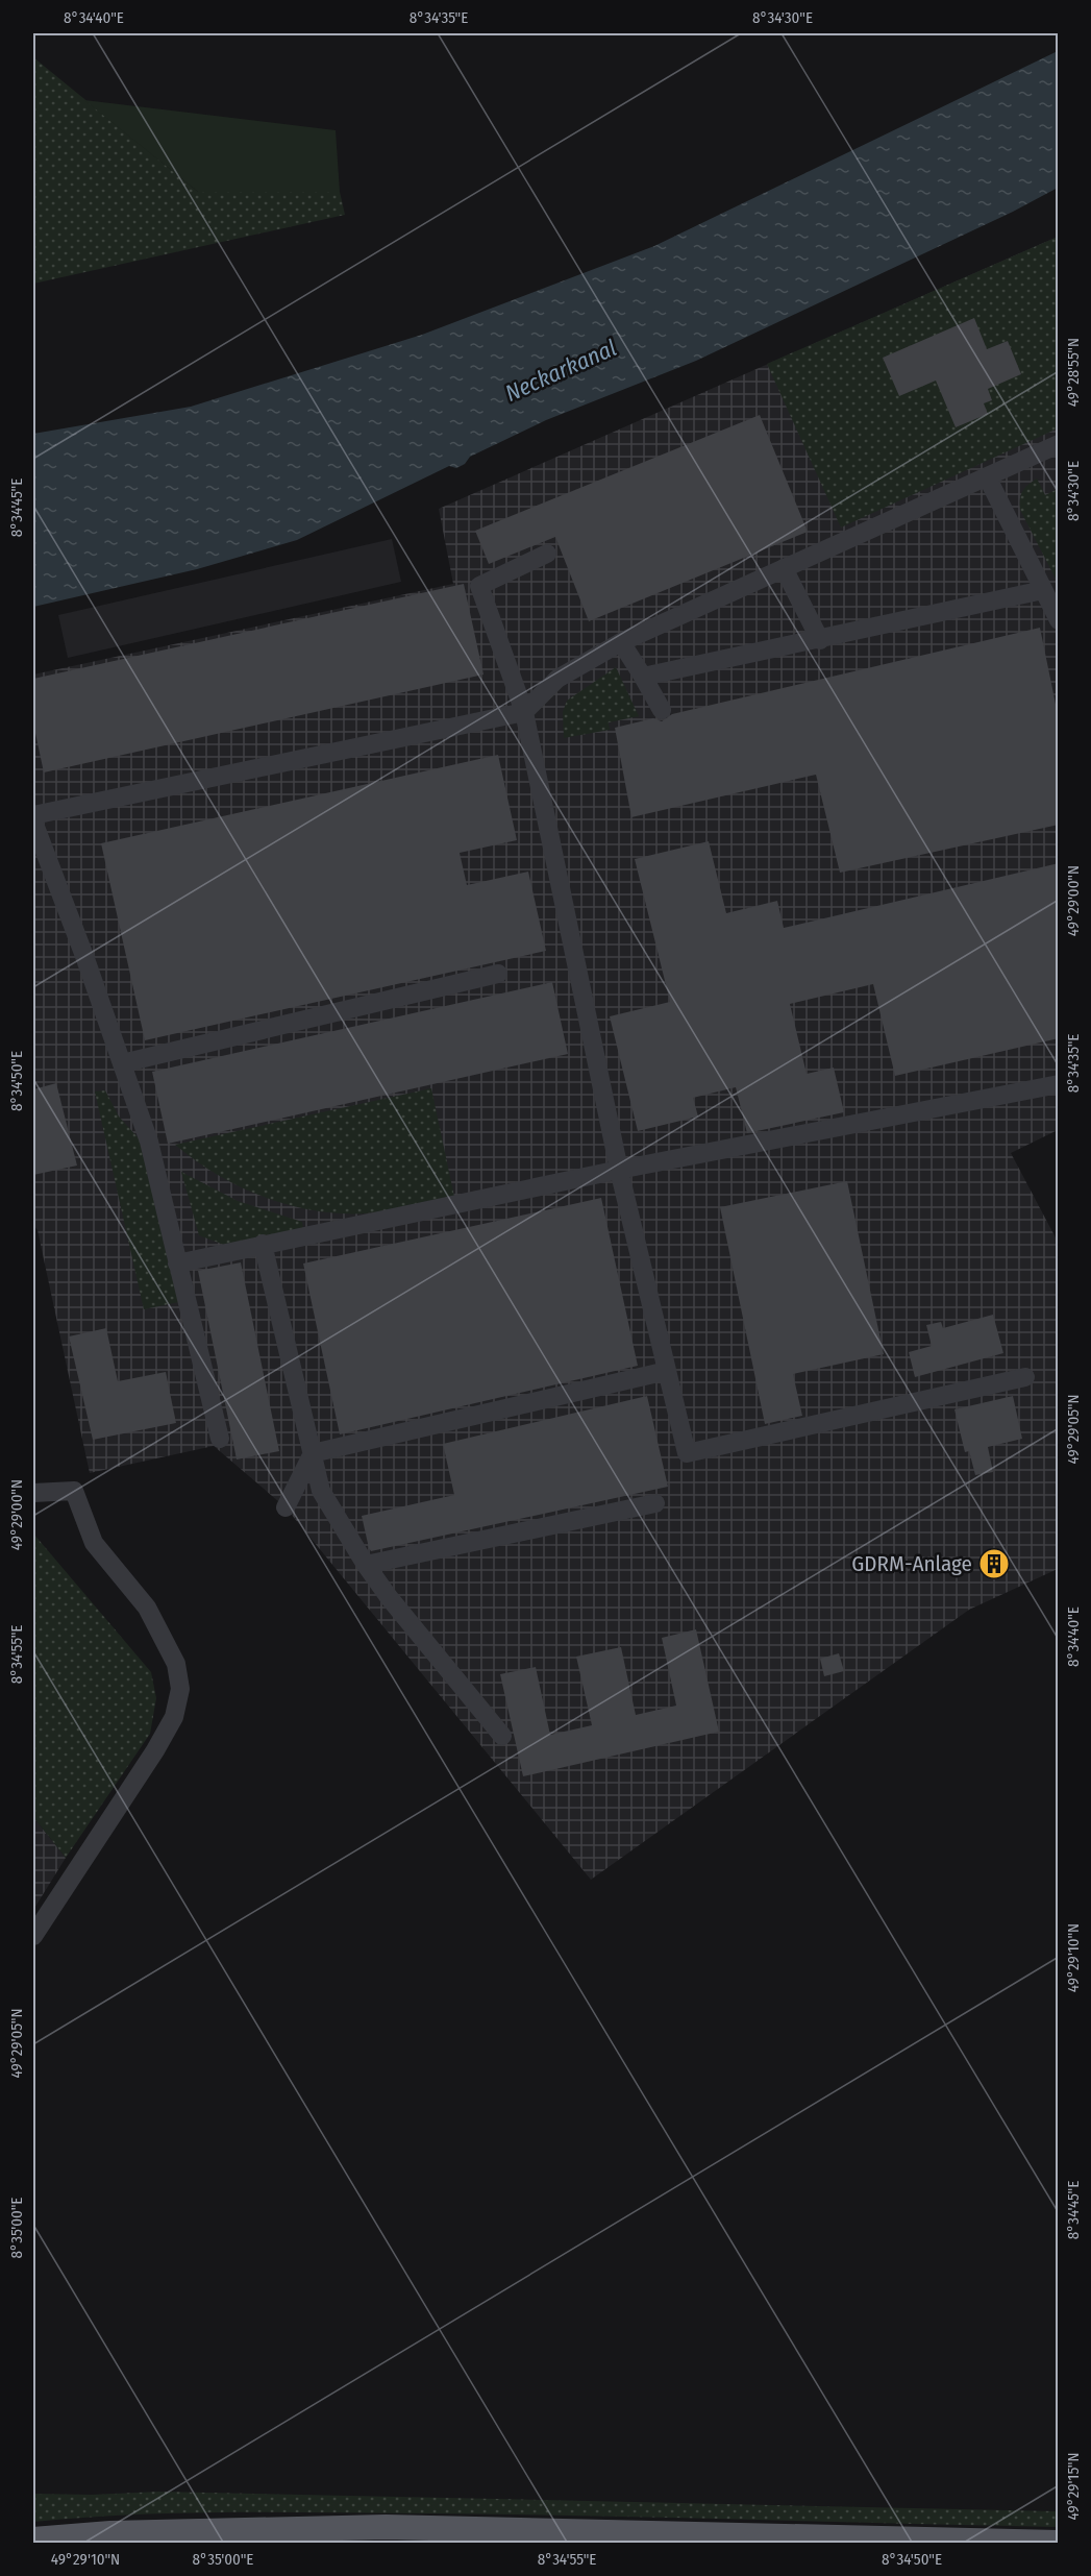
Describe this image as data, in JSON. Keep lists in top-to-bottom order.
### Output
{
  "water": ["Neckarkanal"],
  "places": {
    "building": ["GDRM-Anlage"]
  },
  "coordinates": [
    "8°34'40\"E",
    "8°34'35\"E",
    "8°34'30\"E",
    "49°28'55\"N",
    "8°34'45\"E",
    "49°29'00\"N",
    "8°34'50\"E",
    "49°29'05\"N",
    "8°34'55\"E",
    "49°29'10\"N",
    "8°35'00\"E",
    "49°29'15\"N"
  ]
}
